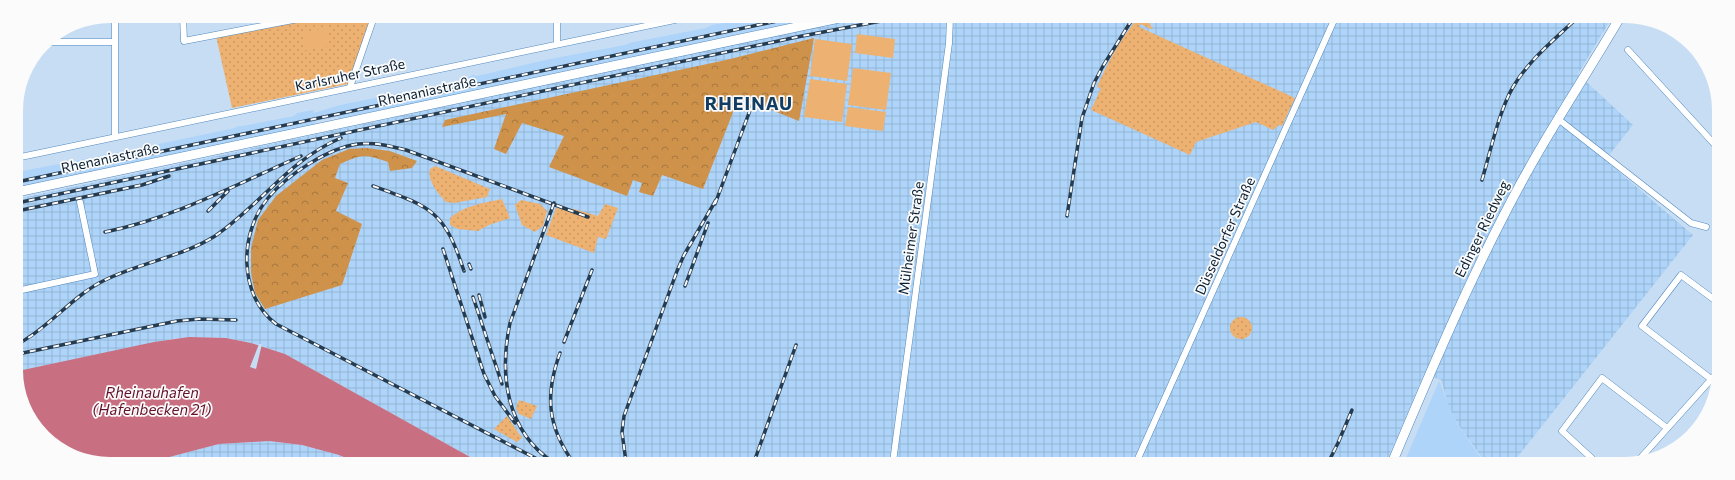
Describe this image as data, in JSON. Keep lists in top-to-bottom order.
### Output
{
  "streets": {
    "street": [
      "Karlsruher Straße",
      "Rhenaniastraße",
      "Edinger Riedweg",
      "Düsseldorfer Straße",
      "Mülheimer Straße"
    ]
  },
  "districts": ["RHEINAU"],
  "water": ["Rheinauhafen (Hafenbecken 21)"]
}
